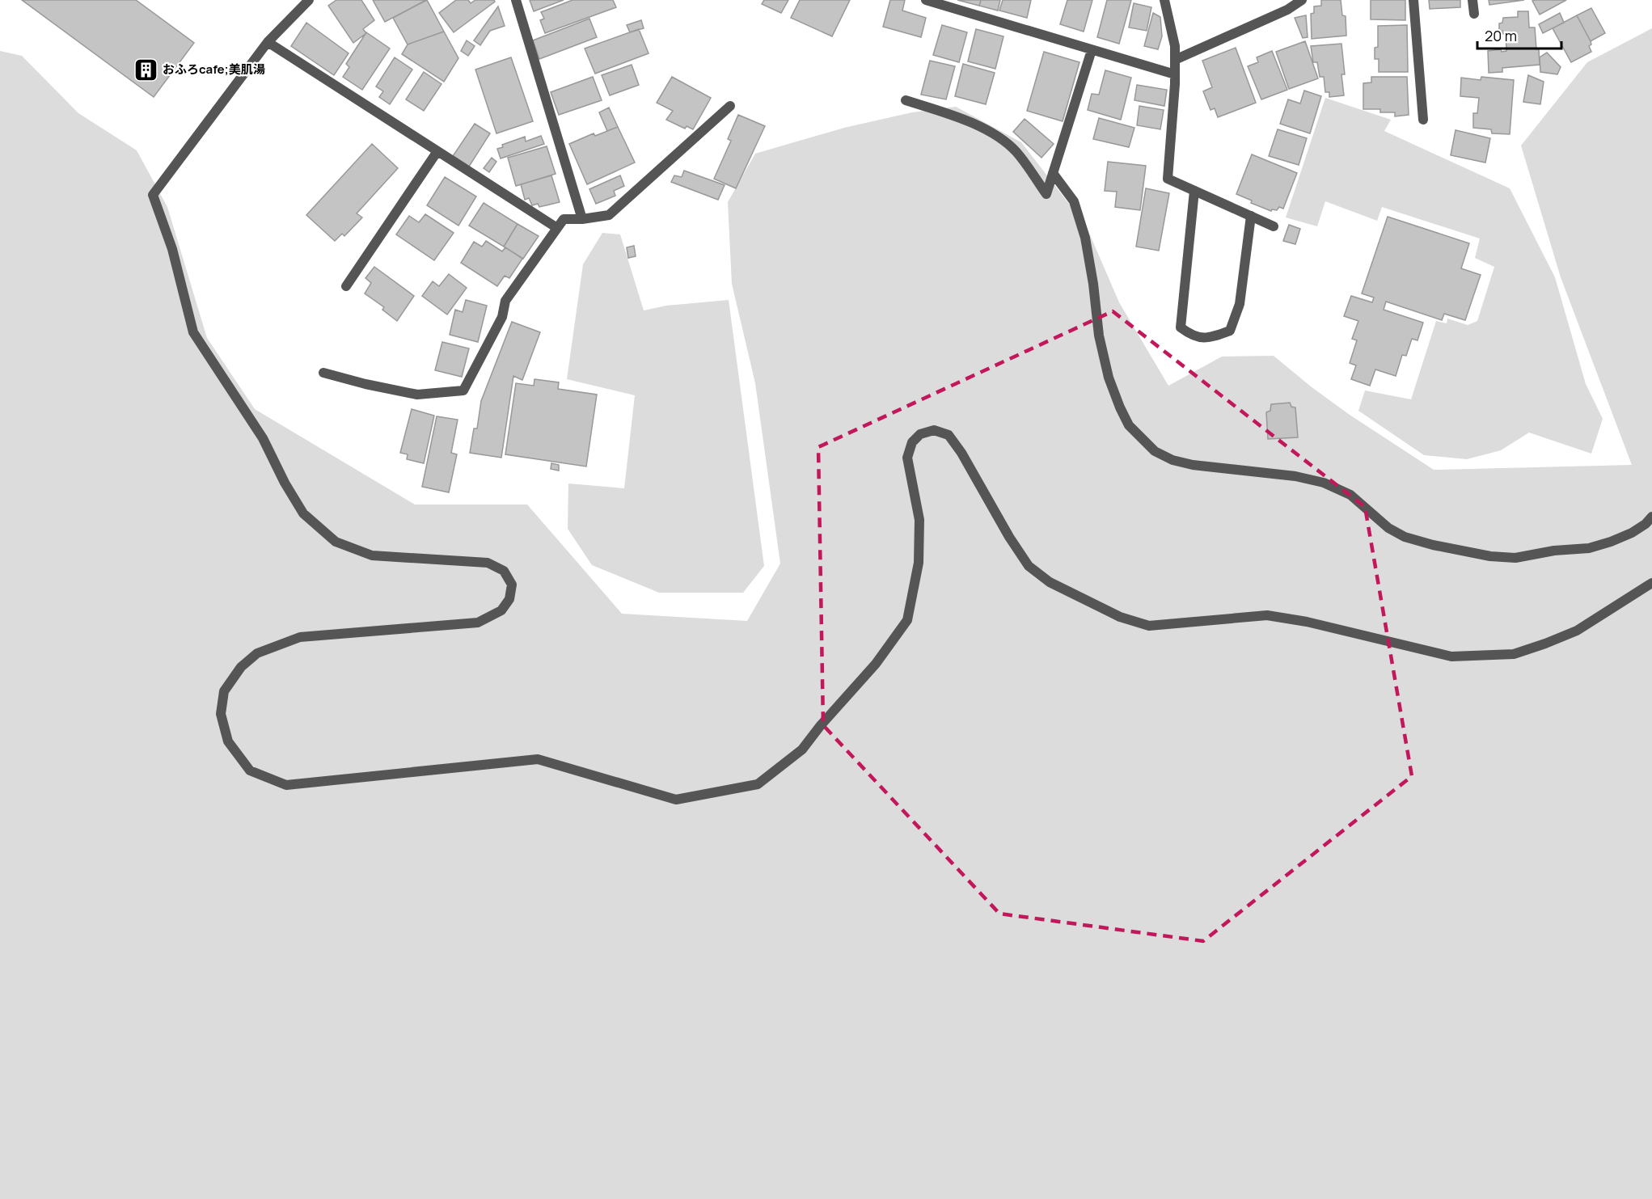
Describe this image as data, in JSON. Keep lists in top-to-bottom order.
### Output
{
  "places": {
    "building": ["おふろcafe;美肌湯"]
  },
  "scale_bar": "20 m"
}
